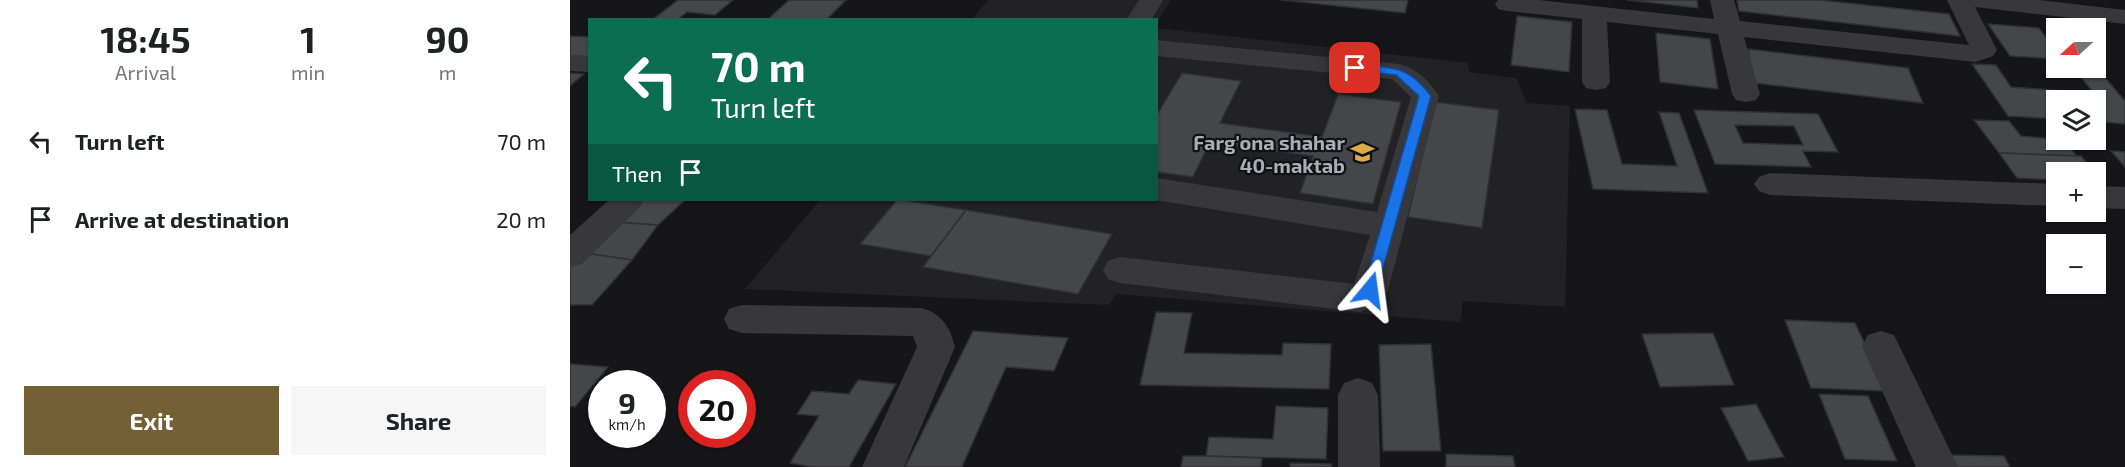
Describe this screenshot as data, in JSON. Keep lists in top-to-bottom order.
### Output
{
  "places": {
    "school or university": ["Farg'ona shahar 40-maktab"]
  },
  "north": "left",
  "page": {
    "eta": [
      "18:45",
      "Arrival",
      "1",
      "min",
      "90",
      "m"
    ],
    "map_buttons": ["+", "−"],
    "turn": ["70 m", "Turn left"],
    "list": [
      {
        "name": "Turn left",
        "value": "70 m"
      },
      {
        "name": "Arrive at destination",
        "value": "20 m"
      }
    ],
    "then": "Then",
    "speed": "9 km/h",
    "limit": "20",
    "buttons": ["Exit", "Share"]
  }
}
